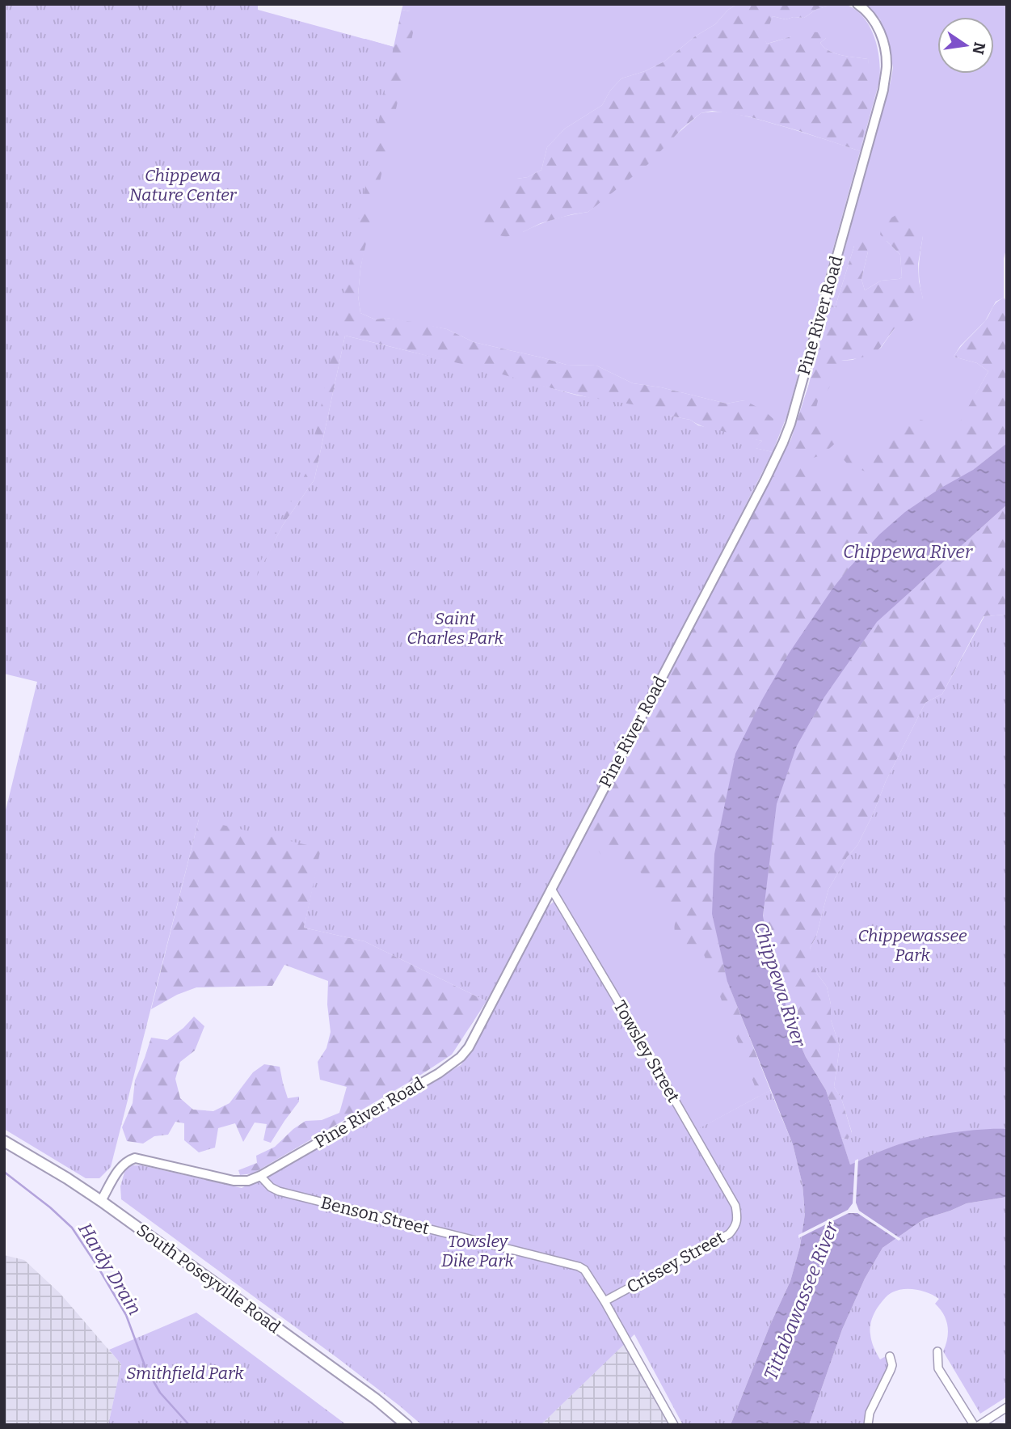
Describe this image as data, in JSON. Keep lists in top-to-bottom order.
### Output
{
  "streets": {
    "main road": ["South Poseyville Road"],
    "street": [
      "Pine River Road",
      "Towsley Street",
      "Benson Street",
      "Crissey Street"
    ]
  },
  "crossings": [
    ["Pine River Road", "Towsley Street"],
    ["Pine River Road", "Benson Street"],
    ["Pine River Road", "South Poseyville Road"],
    ["Towsley Street", "Crissey Street"],
    ["Benson Street", "Crissey Street"]
  ],
  "water": ["Chippewa River", "Hardy Drain", "Tittabawassee River"],
  "parks": [
    "Chippewa Nature Center",
    "Saint Charles Park",
    "Chippewassee Park",
    "Towsley Dike Park",
    "Smithfield Park"
  ],
  "north": "right"
}
